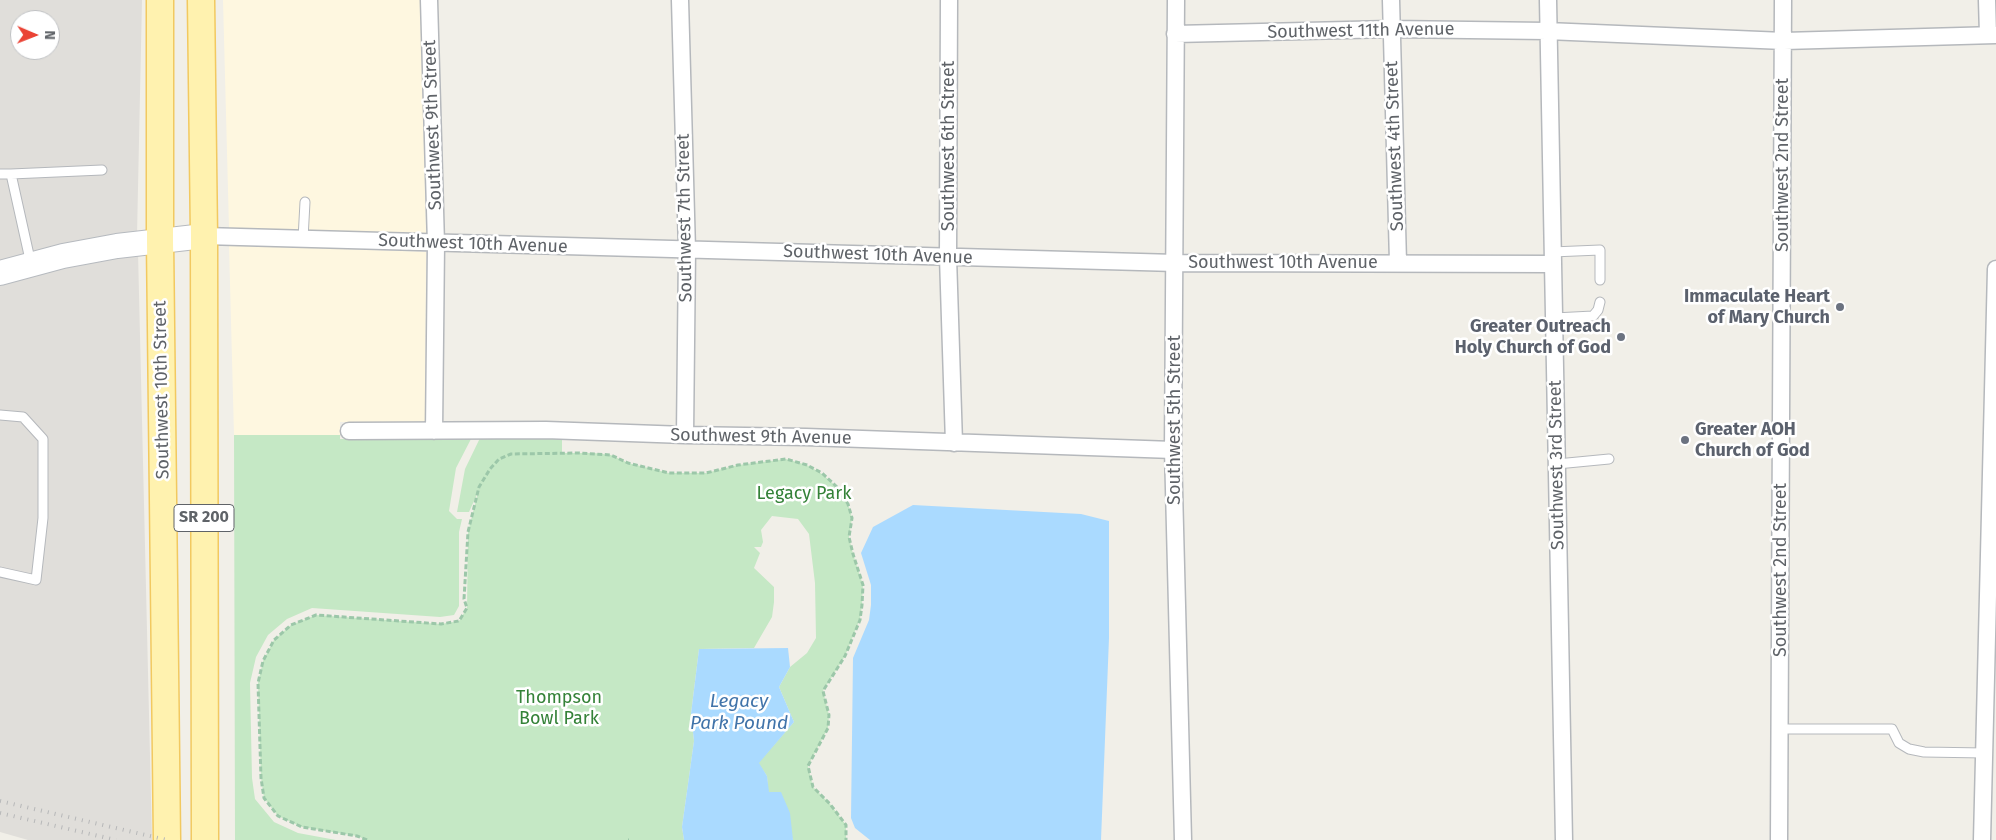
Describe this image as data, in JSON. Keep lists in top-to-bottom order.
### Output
{
  "streets": {
    "main road": ["Southwest 10th Street", "SR 200"],
    "street": [
      "Southwest 11th Avenue",
      "Southwest 9th Street",
      "Southwest 6th Street",
      "Southwest 4th Street",
      "Southwest 2nd Street",
      "Southwest 7th Street",
      "Southwest 10th Avenue",
      "Southwest 5th Street",
      "Southwest 9th Avenue",
      "Southwest 3rd Street"
    ]
  },
  "crossings": [
    ["Southwest 11th Avenue", "Southwest 4th Street"],
    ["Southwest 11th Avenue", "Southwest 2nd Street"],
    ["Southwest 11th Avenue", "Southwest 5th Street"],
    ["Southwest 11th Avenue", "Southwest 3rd Street"],
    ["Southwest 9th Street", "Southwest 10th Avenue"],
    ["Southwest 9th Street", "Southwest 9th Avenue"],
    ["Southwest 6th Street", "Southwest 10th Avenue"],
    ["Southwest 6th Street", "Southwest 9th Avenue"],
    ["Southwest 4th Street", "Southwest 10th Avenue"],
    ["Southwest 7th Street", "Southwest 10th Avenue"],
    ["Southwest 7th Street", "Southwest 9th Avenue"],
    ["Southwest 10th Avenue", "Southwest 5th Street"],
    ["Southwest 10th Avenue", "Southwest 3rd Street"],
    ["Southwest 10th Avenue", "SR 200"],
    ["Southwest 5th Street", "Southwest 9th Avenue"]
  ],
  "water": ["Legacy Park Pound"],
  "parks": ["Legacy Park", "Thompson Bowl Park"],
  "places": ["Immaculate Heart of Mary Church", "Greater Outreach Holy Church of God", "Greater AOH Church of God"],
  "north": "right"
}
